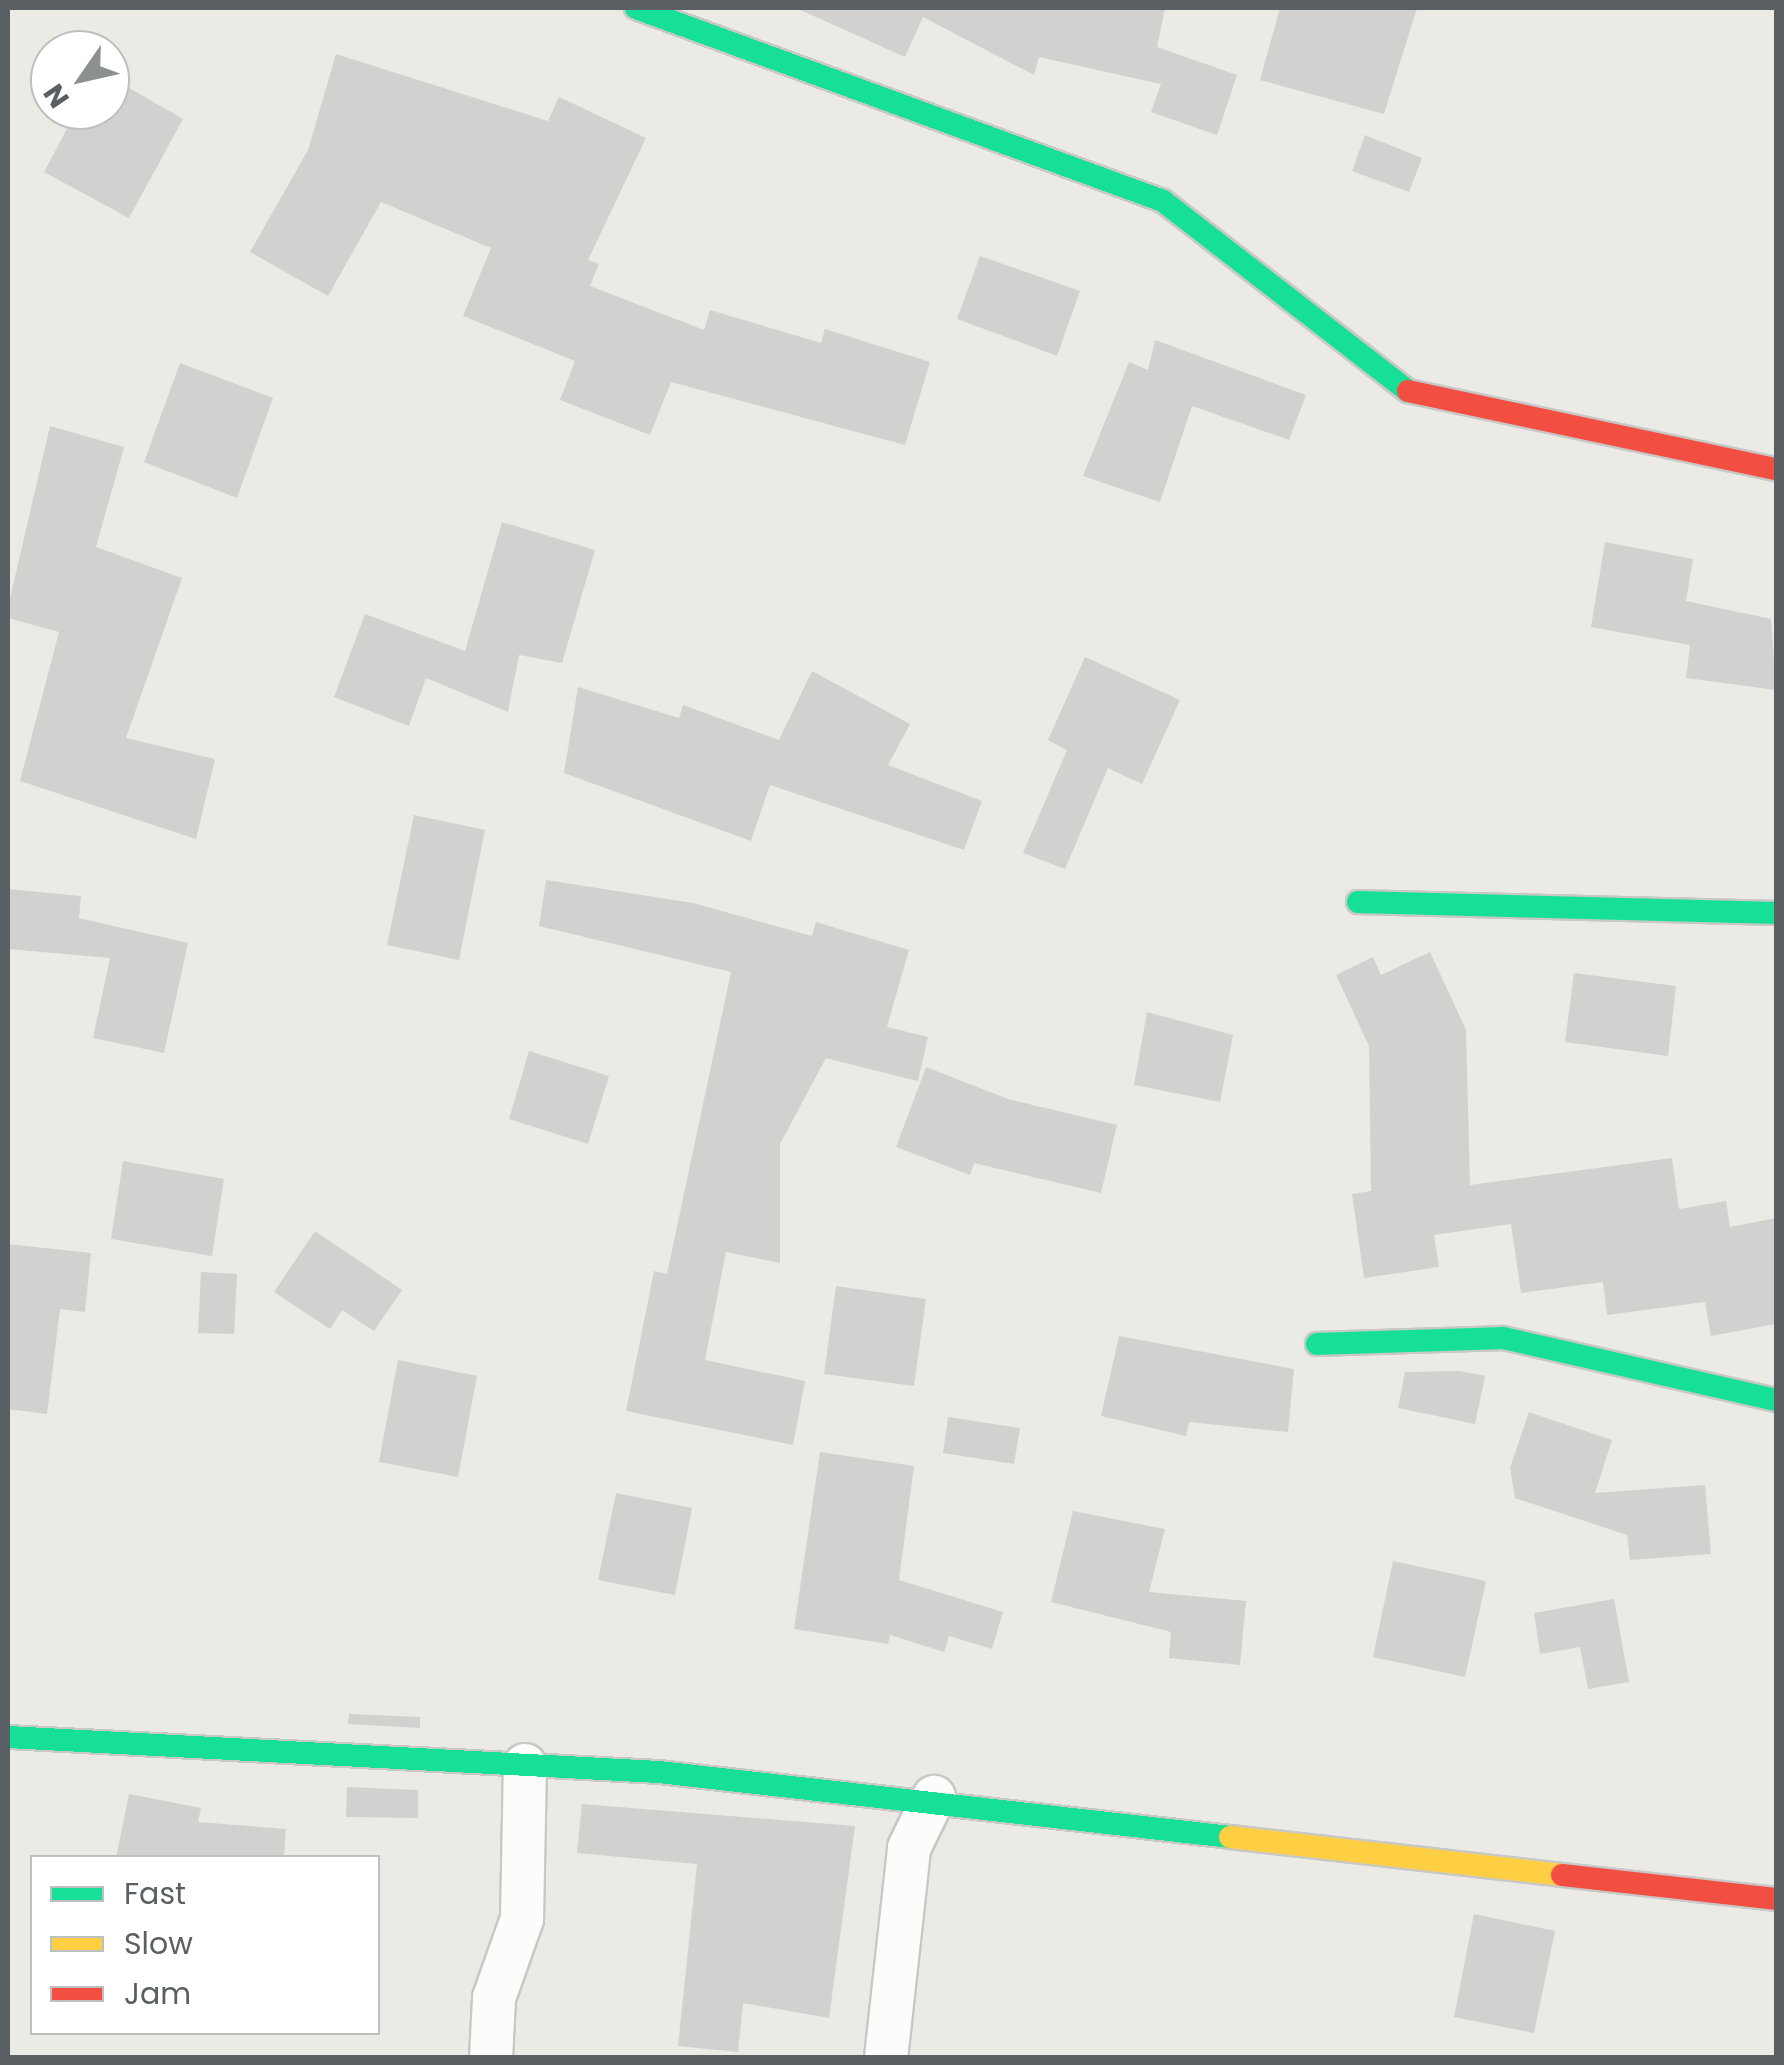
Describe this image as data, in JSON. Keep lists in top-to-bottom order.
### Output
{
  "legend": ["Fast", "Slow", "Jam"],
  "north": "bottom left"
}
